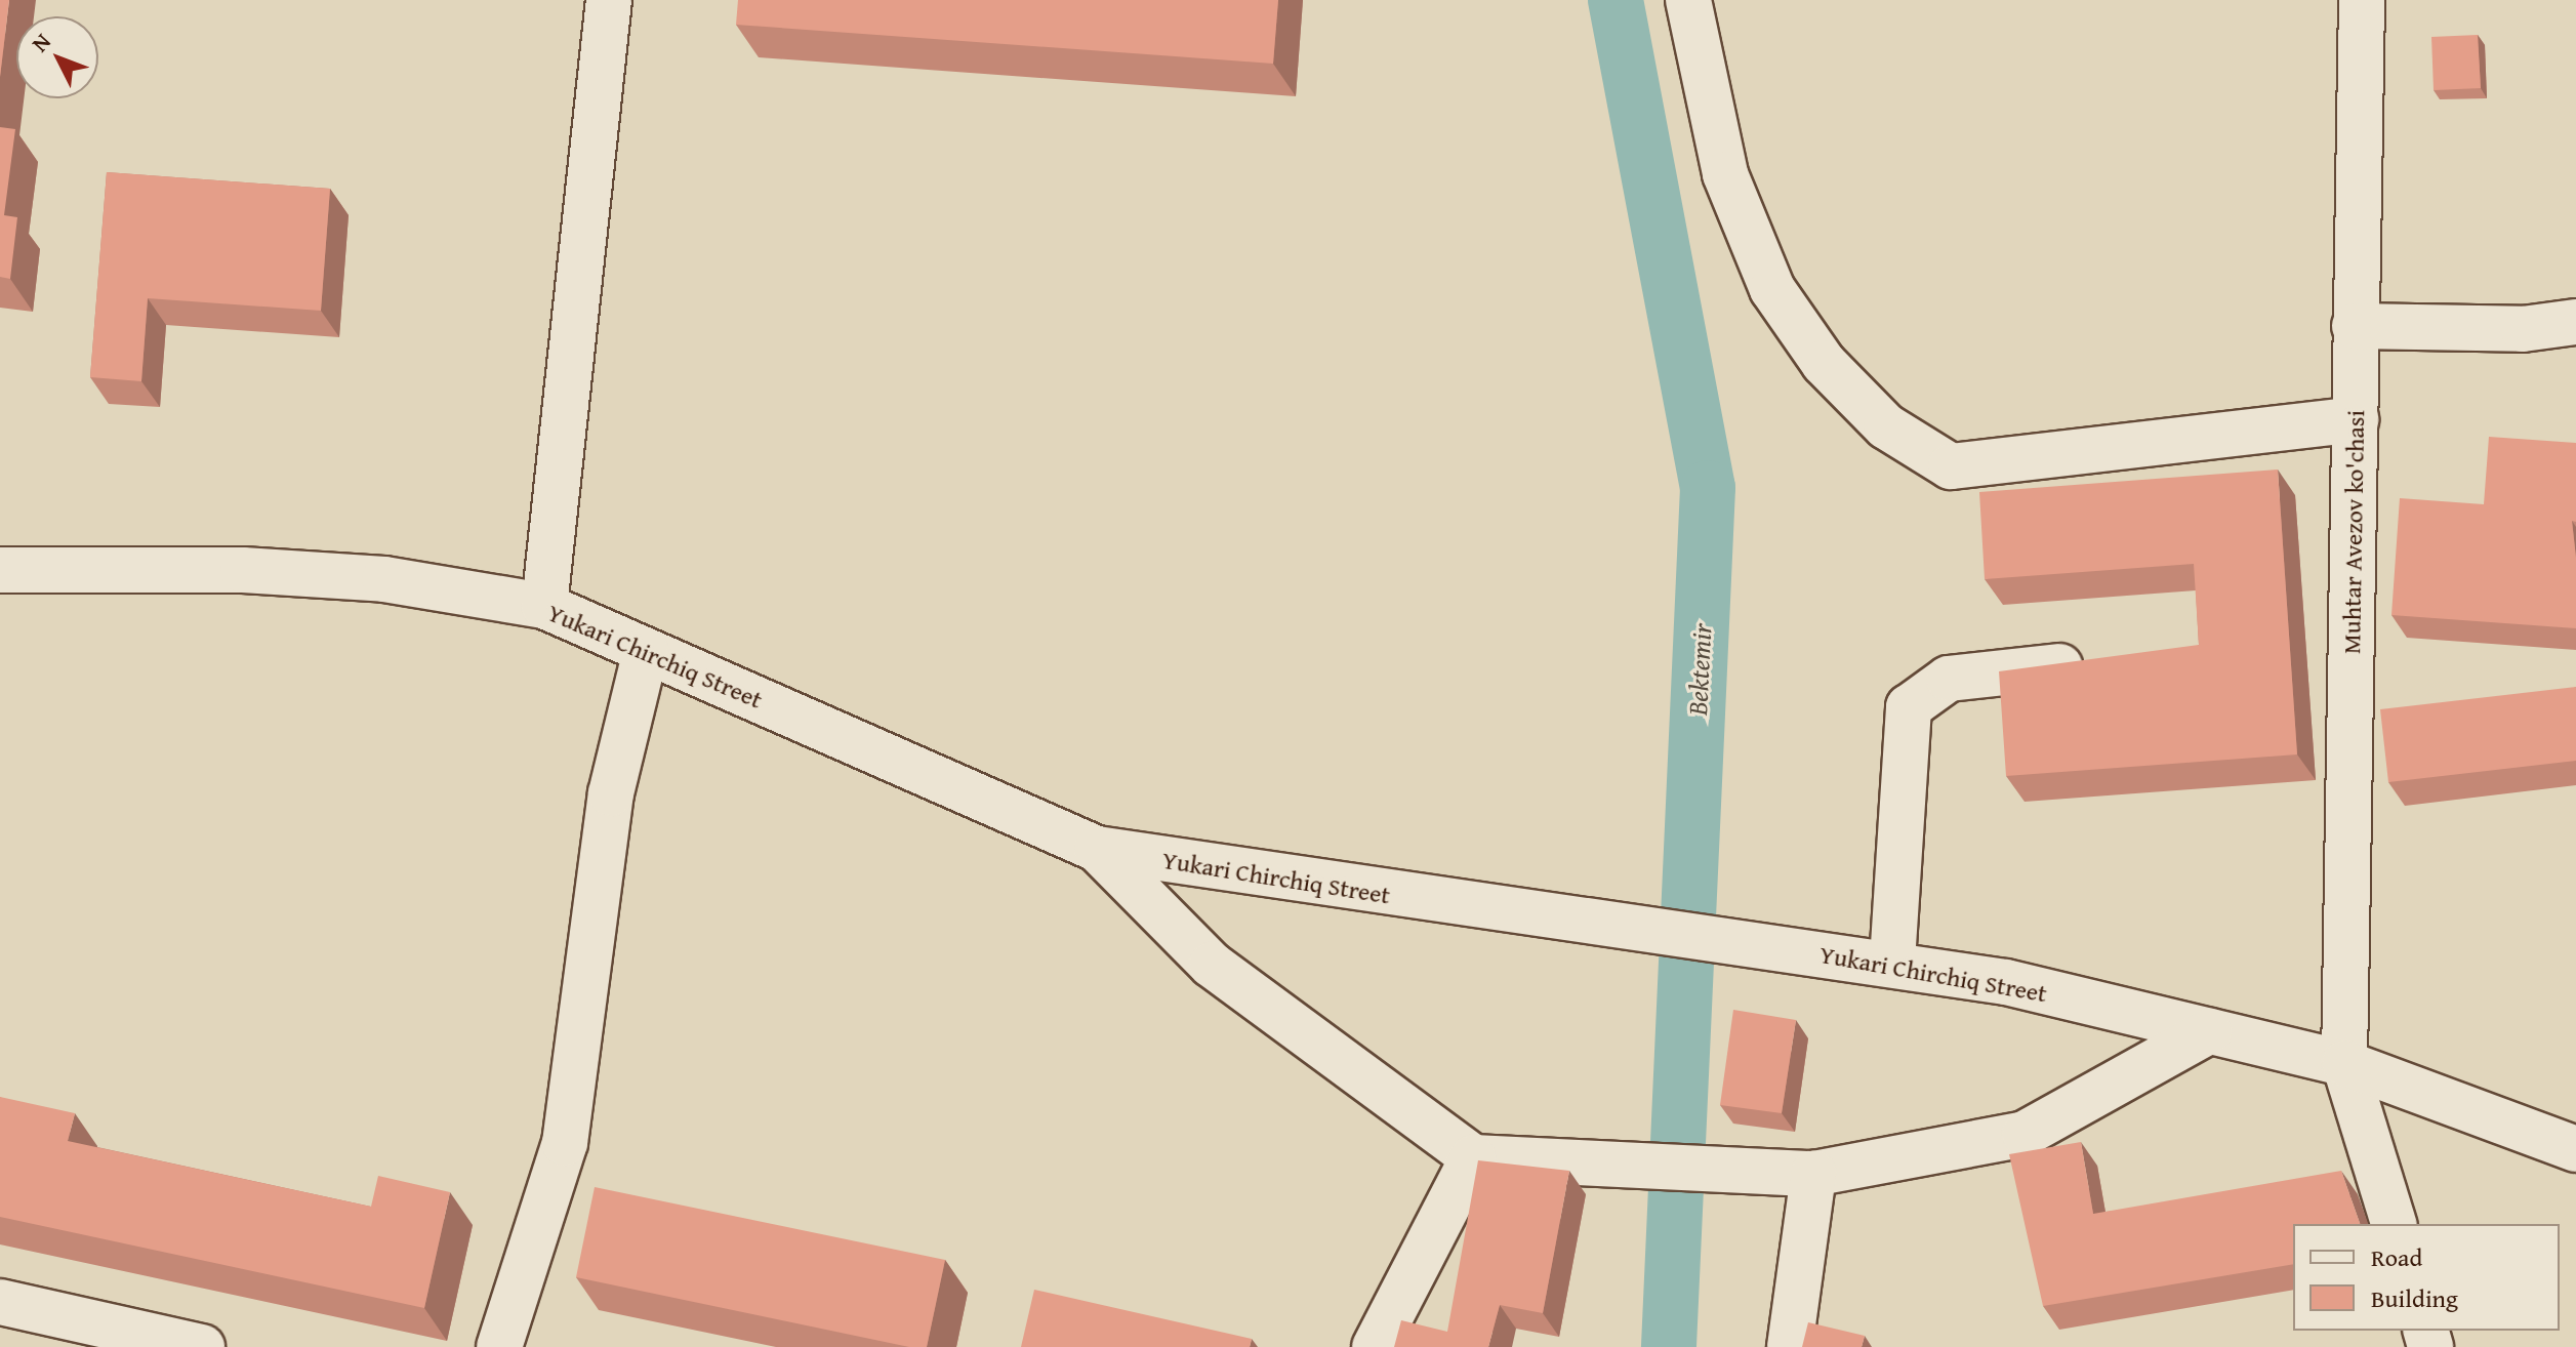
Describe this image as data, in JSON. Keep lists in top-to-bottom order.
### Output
{
  "streets": {
    "street": ["Muhtar Avezov ko'chasi", "Yukari Chirchiq Street"]
  },
  "crossings": [
    ["Muhtar Avezov ko'chasi", "Yukari Chirchiq Street"]
  ],
  "water": ["Bektemir"],
  "legend": ["Road", "Building"],
  "north": "top left"
}
